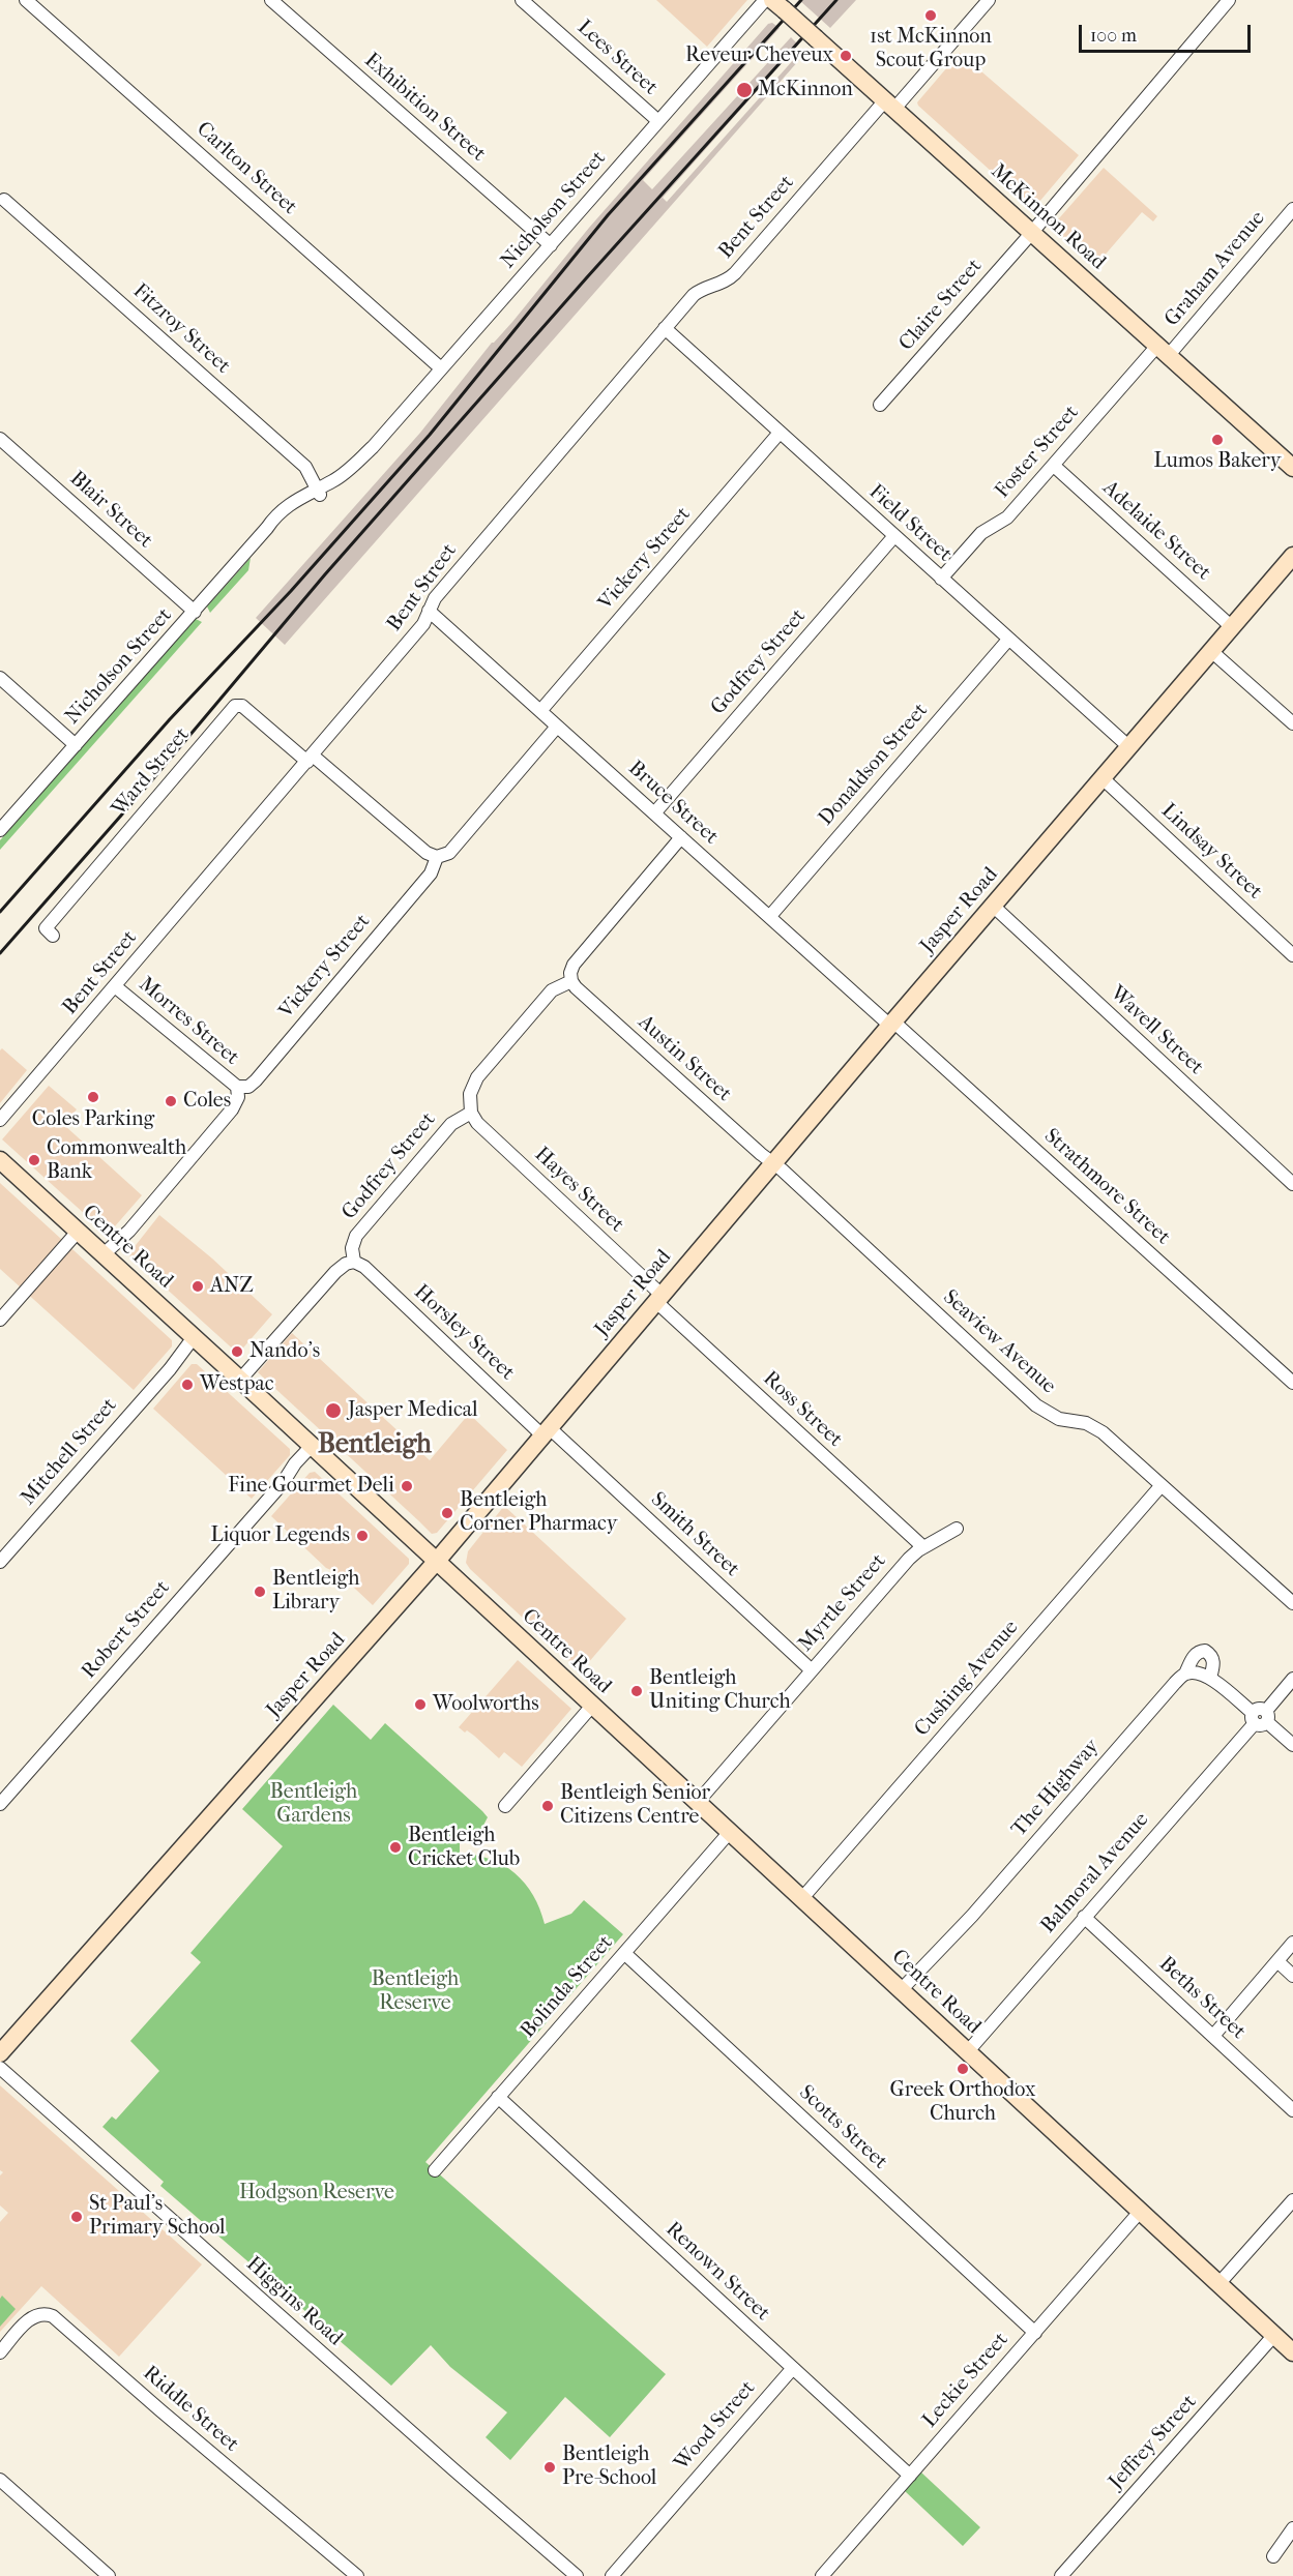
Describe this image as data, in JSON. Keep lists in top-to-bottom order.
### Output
{
  "streets": {
    "main road": ["McKinnon Road", "Jasper Road", "Centre Road"],
    "street": [
      "Lees Street",
      "Exhibition Street",
      "Carlton Street",
      "Nicholson Street",
      "Bent Street",
      "Graham Avenue",
      "Claire Street",
      "Fitzroy Street",
      "Foster Street",
      "Blair Street",
      "Field Street",
      "Adelaide Street",
      "Vickery Street",
      "Godfrey Street",
      "Donaldson Street",
      "Ward Street",
      "Bruce Street",
      "Lindsay Street",
      "Morres Street",
      "Wavell Street",
      "Austin Street",
      "Strathmore Street",
      "Hayes Street",
      "Horsley Street",
      "Seaview Avenue",
      "Ross Street",
      "Mitchell Street",
      "Smith Street",
      "Myrtle Street",
      "Robert Street",
      "Cushing Avenue",
      "The Highway",
      "Balmoral Avenue",
      "Bolinda Street",
      "Beths Street",
      "Scotts Street",
      "Renown Street",
      "Higgins Road",
      "Leckie Street",
      "Riddle Street",
      "Wood Street",
      "Jeffrey Street"
    ]
  },
  "crossings": [
    ["Lees Street", "Nicholson Street"],
    ["Exhibition Street", "Nicholson Street"],
    ["Carlton Street", "Nicholson Street"],
    ["Nicholson Street", "Fitzroy Street"],
    ["Nicholson Street", "Blair Street"],
    ["Bent Street", "McKinnon Road"],
    ["Bent Street", "Field Street"],
    ["Bent Street", "Ward Street"],
    ["Bent Street", "Bruce Street"],
    ["Bent Street", "Morres Street"],
    ["McKinnon Road", "Graham Avenue"],
    ["McKinnon Road", "Claire Street"],
    ["McKinnon Road", "Foster Street"],
    ["Graham Avenue", "Foster Street"],
    ["Foster Street", "Field Street"],
    ["Foster Street", "Adelaide Street"],
    ["Field Street", "Vickery Street"],
    ["Field Street", "Godfrey Street"],
    ["Field Street", "Donaldson Street"],
    ["Field Street", "Jasper Road"],
    ["Adelaide Street", "Jasper Road"],
    ["Vickery Street", "Ward Street"],
    ["Vickery Street", "Bruce Street"],
    ["Vickery Street", "Morres Street"],
    ["Godfrey Street", "Bruce Street"],
    ["Godfrey Street", "Hayes Street"],
    ["Godfrey Street", "Horsley Street"],
    ["Donaldson Street", "Bruce Street"],
    ["Bruce Street", "Jasper Road"],
    ["Bruce Street", "Strathmore Street"],
    ["Lindsay Street", "Jasper Road"],
    ["Jasper Road", "Wavell Street"],
    ["Jasper Road", "Austin Street"],
    ["Jasper Road", "Strathmore Street"],
    ["Jasper Road", "Hayes Street"],
    ["Jasper Road", "Centre Road"],
    ["Jasper Road", "Horsley Street"],
    ["Jasper Road", "Seaview Avenue"],
    ["Jasper Road", "Ross Street"],
    ["Jasper Road", "Smith Street"],
    ["Austin Street", "Seaview Avenue"],
    ["Hayes Street", "Ross Street"],
    ["Centre Road", "Mitchell Street"],
    ["Centre Road", "Myrtle Street"],
    ["Centre Road", "Robert Street"],
    ["Centre Road", "Cushing Avenue"],
    ["Centre Road", "The Highway"],
    ["Centre Road", "Balmoral Avenue"],
    ["Centre Road", "Bolinda Street"],
    ["Centre Road", "Leckie Street"],
    ["Centre Road", "Jeffrey Street"],
    ["Horsley Street", "Smith Street"],
    ["Seaview Avenue", "Cushing Avenue"],
    ["Ross Street", "Myrtle Street"],
    ["Smith Street", "Myrtle Street"],
    ["Balmoral Avenue", "Beths Street"],
    ["Bolinda Street", "Scotts Street"],
    ["Bolinda Street", "Renown Street"],
    ["Scotts Street", "Leckie Street"],
    ["Renown Street", "Leckie Street"],
    ["Renown Street", "Wood Street"]
  ],
  "districts": ["Bentleigh"],
  "parks": ["Bentleigh Gardens", "Bentleigh Reserve", "Hodgson Reserve"],
  "places": [
    "1st McKinnon Scout Group",
    "Reveur Cheveux",
    "McKinnon",
    "Lumos Bakery",
    "Coles Parking",
    "Coles",
    "Commonwealth Bank",
    "ANZ",
    "Nando's",
    "Westpac",
    "Jasper Medical",
    "Fine Gourmet Deli",
    "Bentleigh Corner Pharmacy",
    "Liquor Legends",
    "Bentleigh Library",
    "Bentleigh Uniting Church",
    "Woolworths",
    "Bentleigh Senior Citizens Centre",
    "Bentleigh Cricket Club",
    "Greek Orthodox Church",
    "St Paul's Primary School",
    "Bentleigh Pre-School"
  ],
  "scale_bar": "100 m"
}
